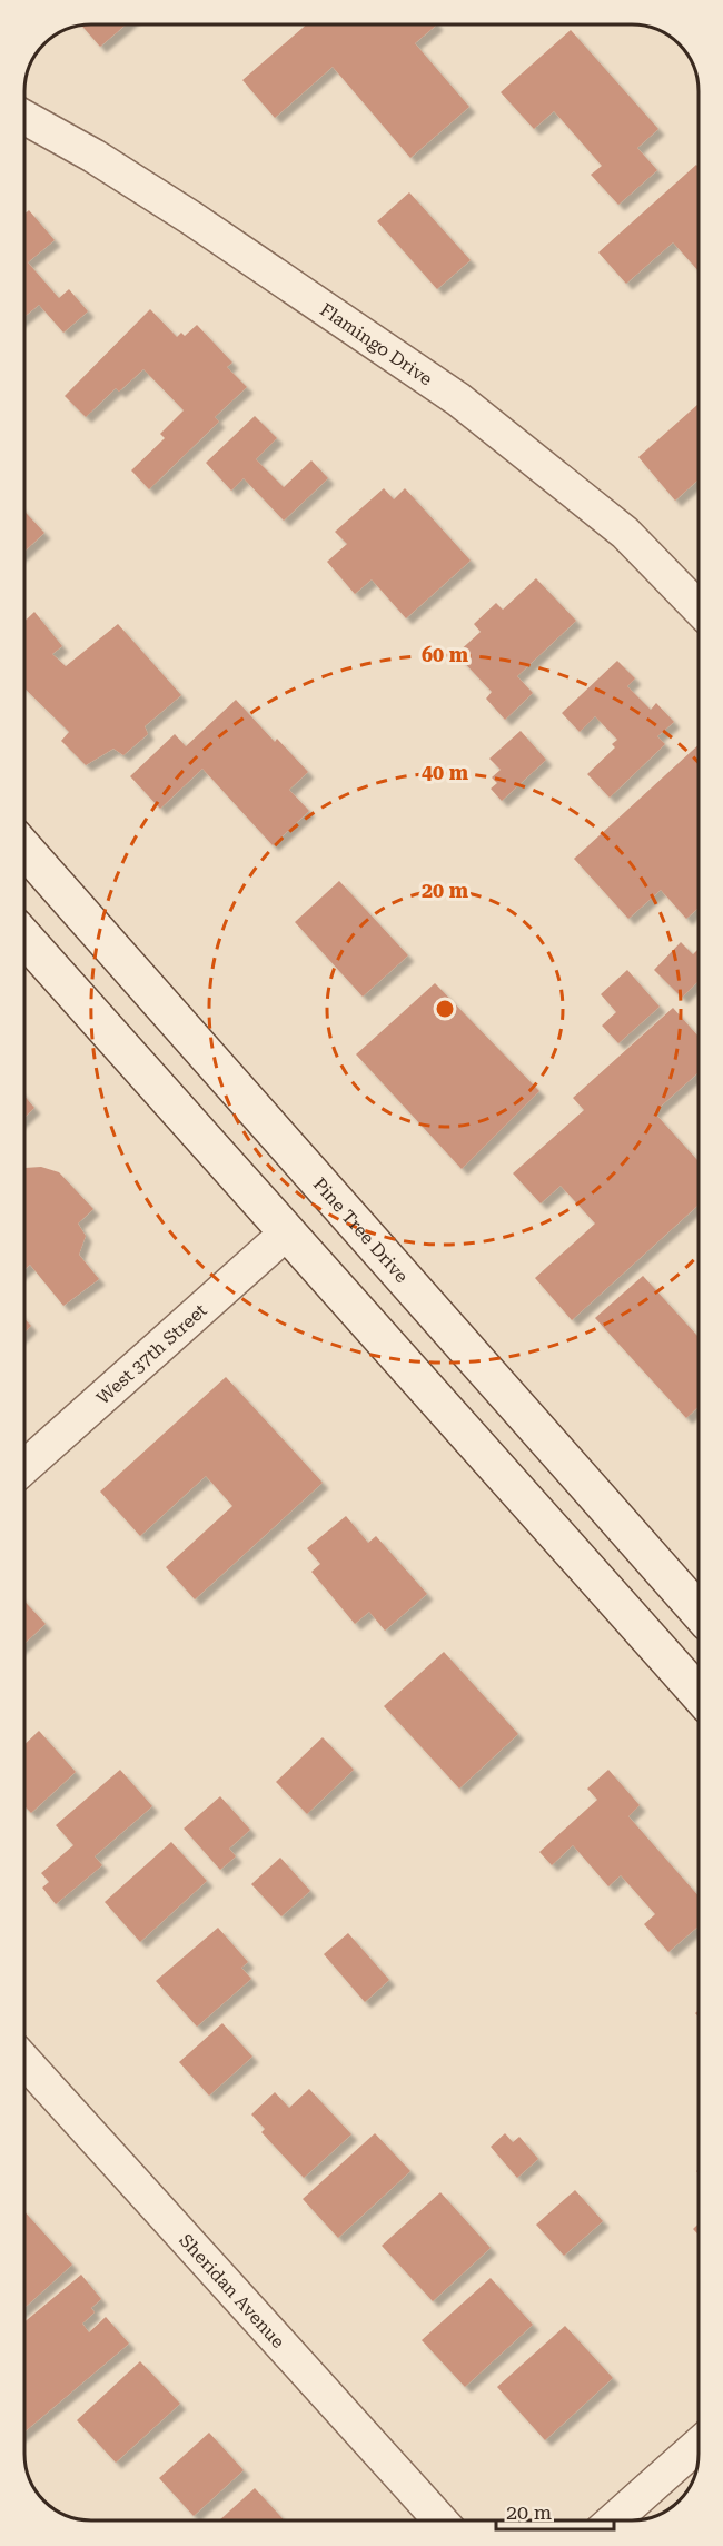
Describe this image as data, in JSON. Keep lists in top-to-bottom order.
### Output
{
  "streets": {
    "main road": ["Pine Tree Drive"],
    "street": ["Flamingo Drive", "West 37th Street", "Sheridan Avenue"]
  },
  "scale_bar": "20 m",
  "rings": ["60 m", "40 m", "20 m"]
}
